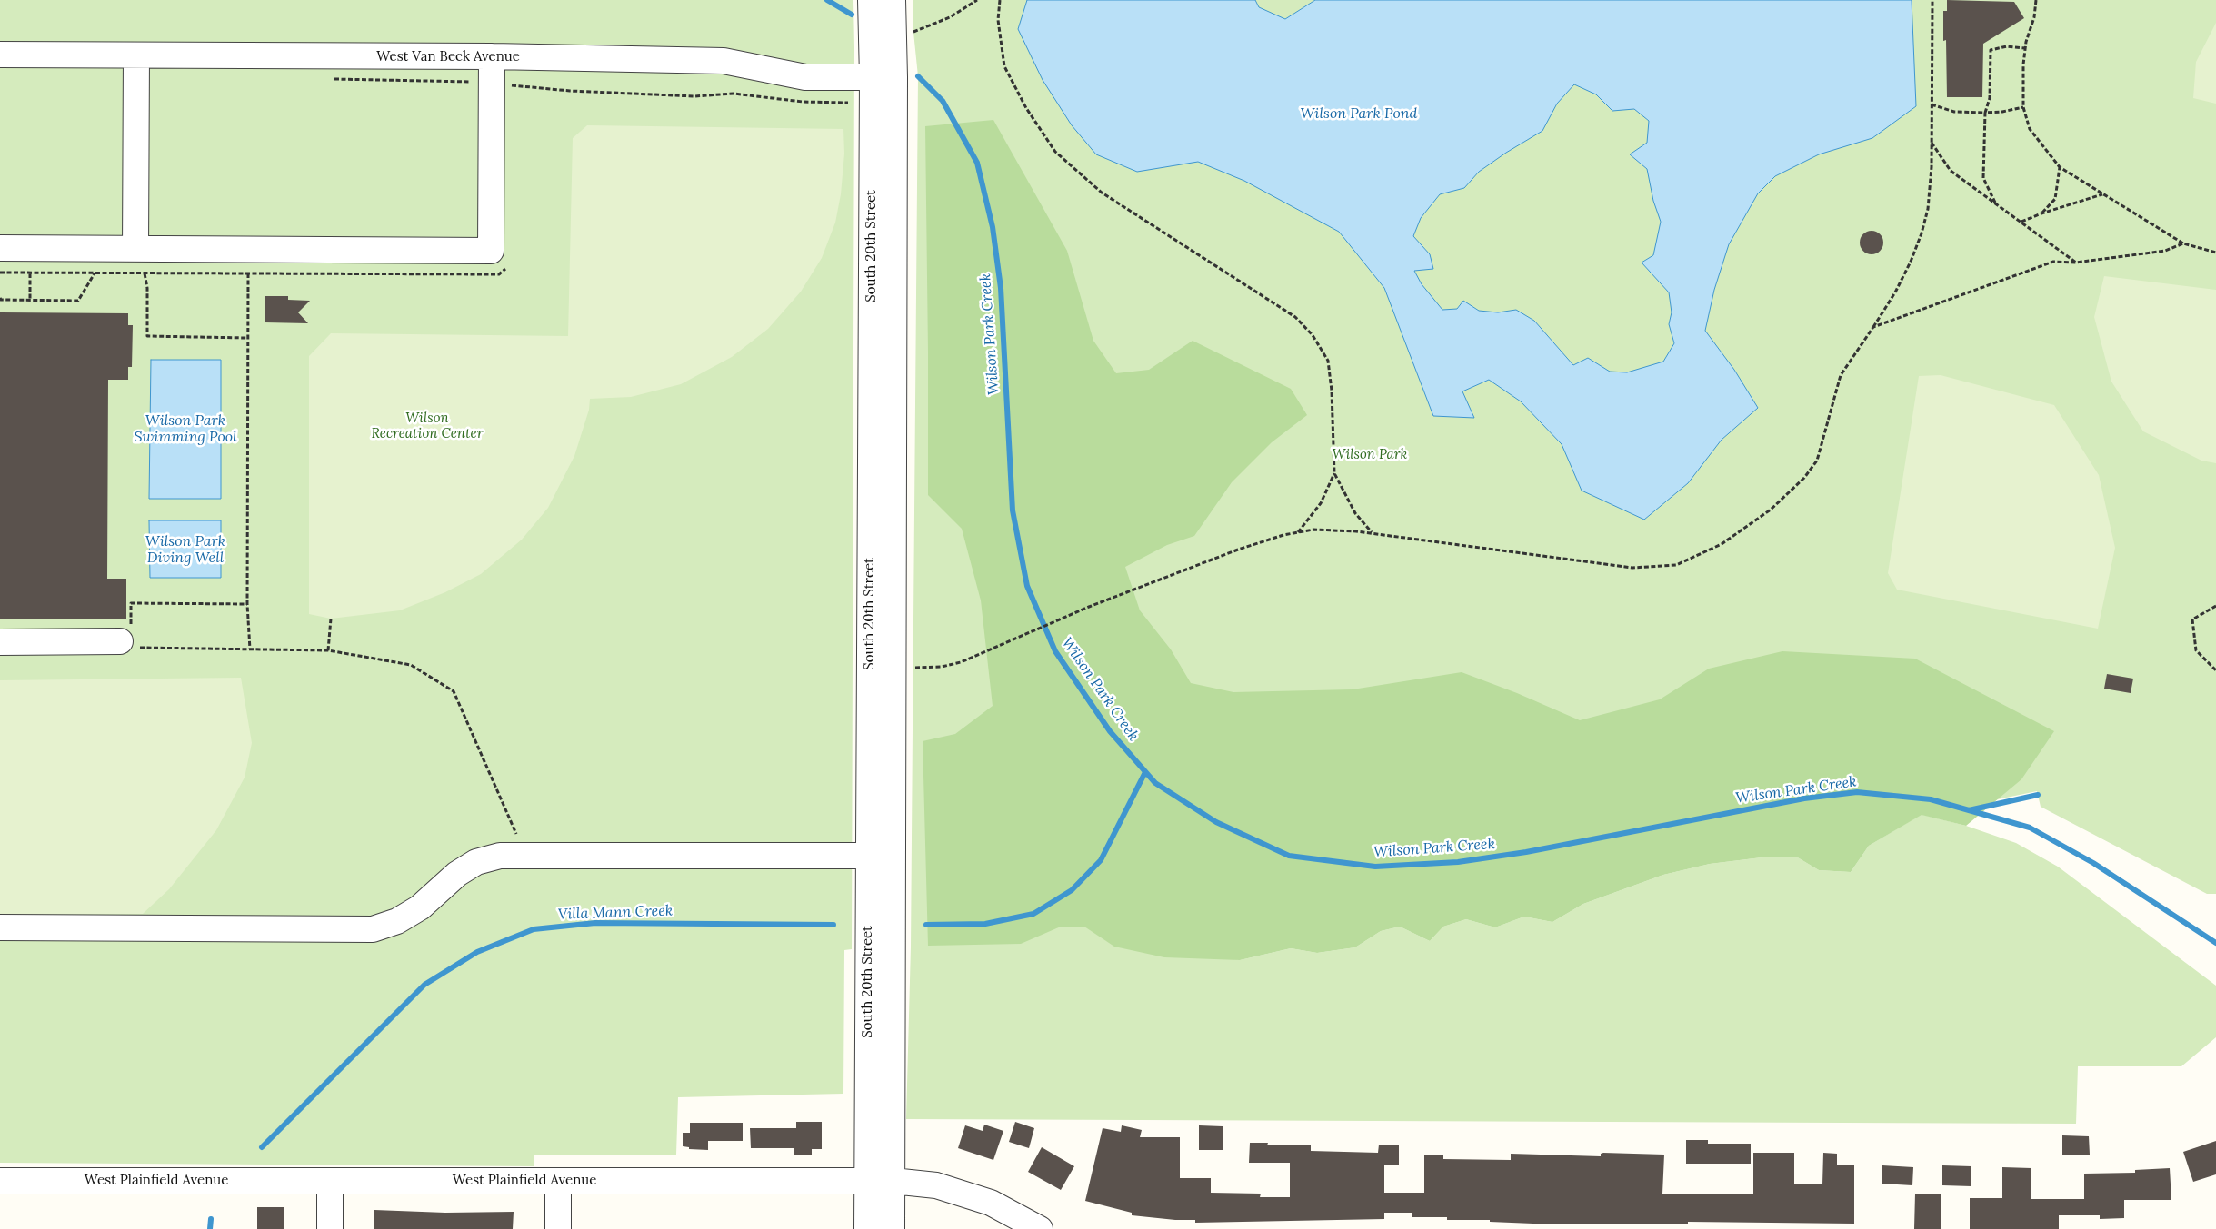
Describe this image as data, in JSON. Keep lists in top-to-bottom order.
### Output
{
  "streets": {
    "street": ["West Van Beck Avenue", "South 20th Street", "West Plainfield Avenue"]
  },
  "crossings": [
    ["West Van Beck Avenue", "South 20th Street"],
    ["South 20th Street", "West Plainfield Avenue"]
  ],
  "water": [
    "Wilson Park Pond",
    "Wilson Park Creek",
    "Wilson Park Swimming Pool",
    "Wilson Park Diving Well",
    "Villa Mann Creek"
  ],
  "parks": ["Wilson Recreation Center", "Wilson Park"]
}
